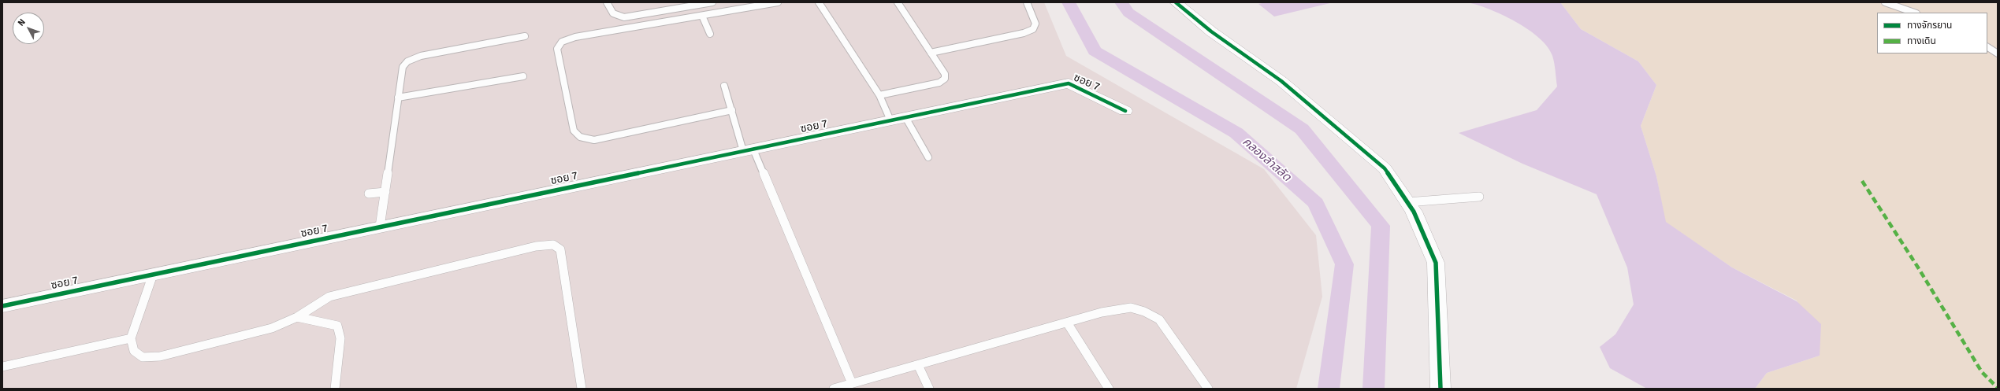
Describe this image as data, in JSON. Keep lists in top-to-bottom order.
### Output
{
  "streets": {
    "street": ["ซอย 7"]
  },
  "water": ["คลองลำสลัด"],
  "legend": ["ทางจักรยาน", "ทางเดิน"],
  "north": "top left"
}
